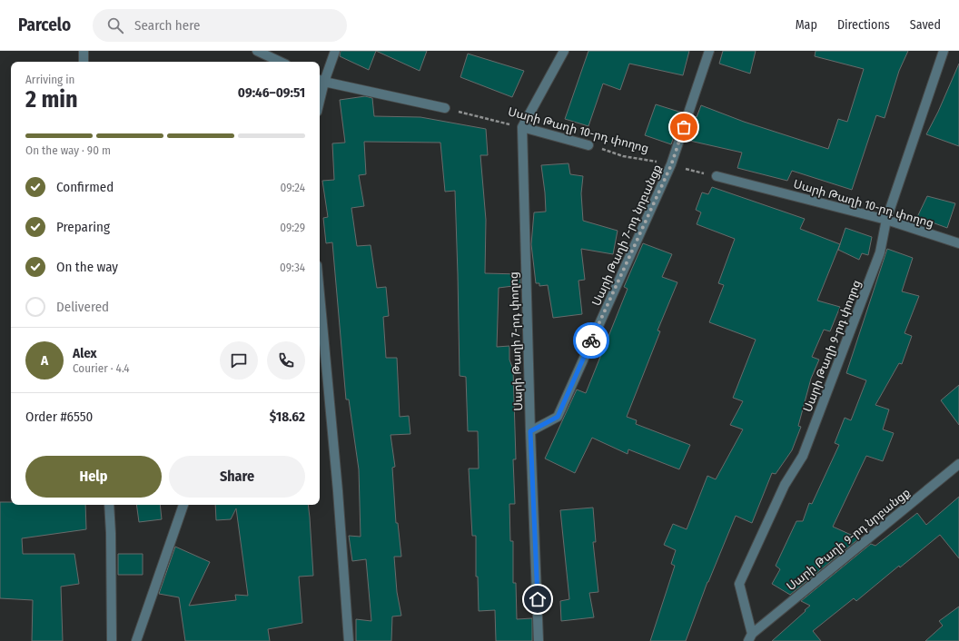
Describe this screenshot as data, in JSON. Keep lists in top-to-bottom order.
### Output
{
  "streets": {
    "street": [
      "Սարի Թաղի 10-րդ փողոց",
      "Սարի Թաղի 7-րդ նրբանցք",
      "Սարի Թաղի 7-րդ փողոց",
      "Սարի Թաղի 9-րդ փողոց",
      "Սարի Թաղի 9-րդ նրբանցք"
    ]
  },
  "crossings": [
    ["Սարի Թաղի 10-րդ փողոց", "Սարի Թաղի 7-րդ նրբանցք"],
    ["Սարի Թաղի 10-րդ փողոց", "Սարի Թաղի 7-րդ փողոց"],
    ["Սարի Թաղի 10-րդ փողոց", "Սարի Թաղի 9-րդ փողոց"],
    ["Սարի Թաղի 7-րդ նրբանցք", "Սարի Թաղի 7-րդ փողոց"],
    ["Սարի Թաղի 9-րդ փողոց", "Սարի Թաղի 9-րդ նրբանցք"]
  ],
  "page": {
    "header": "Parcelo",
    "search": "Search here",
    "nav": ["Map", "Directions", "Saved"],
    "heading": ["2 min", "Arriving in", "09:46–09:51"],
    "panel": [
      "Alex",
      "Courier · 4.4",
      "Order #6550",
      "$18.62"
    ],
    "bar": "On the way · 90 m",
    "list": [
      ["Confirmed", "09:24"],
      ["Preparing", "09:29"],
      ["On the way", "09:34"],
      "Delivered"
    ],
    "round": "A",
    "buttons": ["Help", "Share"]
  }
}
